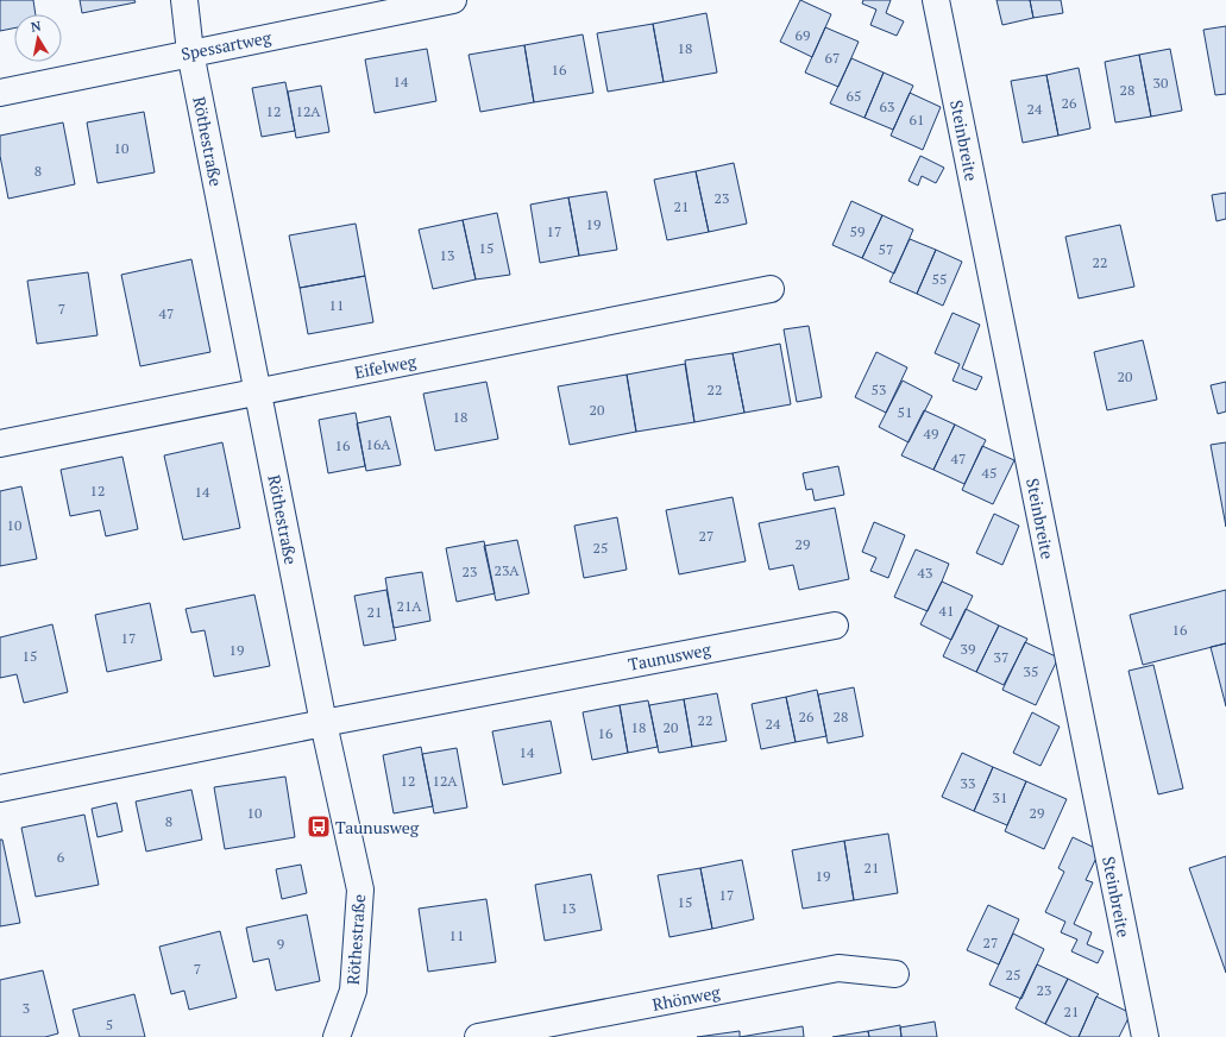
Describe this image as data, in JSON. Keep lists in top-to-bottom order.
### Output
{
  "streets": {
    "street": [
      "Spessartweg",
      "Steinbreite",
      "Röthestraße",
      "Eifelweg",
      "Taunusweg",
      "Rhönweg"
    ]
  },
  "crossings": [
    ["Spessartweg", "Röthestraße"],
    ["Röthestraße", "Eifelweg"],
    ["Röthestraße", "Taunusweg"]
  ],
  "places": {
    "bus stop": ["Taunusweg"]
  },
  "house_numbers": [
    "69",
    "18",
    "67",
    "16",
    "14",
    "30",
    "28",
    "65",
    "26",
    "63",
    "24",
    "12",
    "12A",
    "61",
    "10",
    "8",
    "23",
    "21",
    "19",
    "17",
    "59",
    "15",
    "57",
    "13",
    "22",
    "55",
    "11",
    "7",
    "47",
    "20",
    "22",
    "53",
    "20",
    "51",
    "18",
    "49",
    "16A",
    "16",
    "47",
    "45",
    "12",
    "14",
    "10",
    "27",
    "29",
    "25",
    "23A",
    "23",
    "43",
    "21A",
    "41",
    "21",
    "16",
    "17",
    "39",
    "19",
    "15",
    "37",
    "35",
    "26",
    "28",
    "22",
    "24",
    "18",
    "20",
    "16",
    "14",
    "12",
    "12A",
    "33",
    "31",
    "10",
    "29",
    "8",
    "6",
    "21",
    "19",
    "17",
    "15",
    "13",
    "11",
    "27",
    "9",
    "7",
    "25",
    "23",
    "3",
    "21",
    "5"
  ],
  "north": "top"
}
